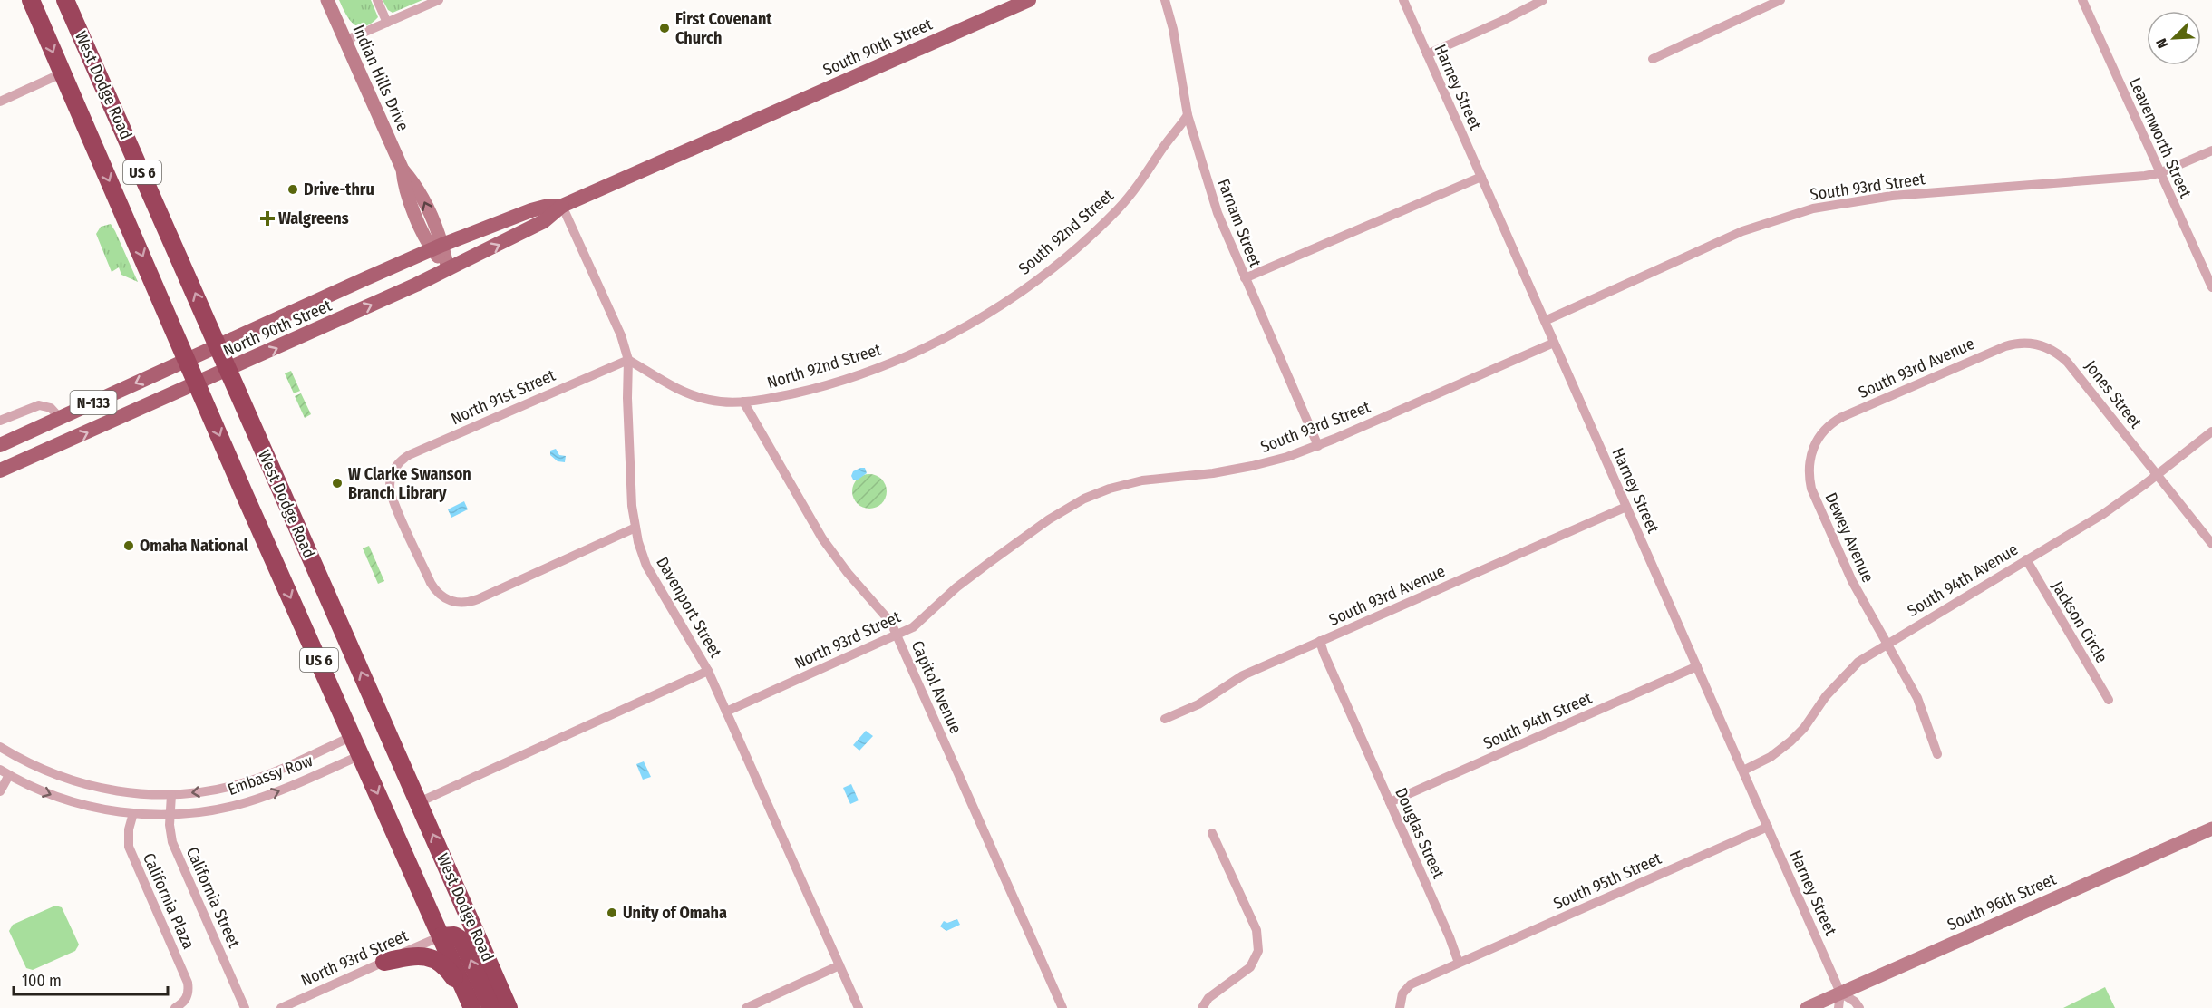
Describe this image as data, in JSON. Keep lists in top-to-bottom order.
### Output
{
  "streets": {
    "highway": ["West Dodge Road", "US 6"],
    "main road": ["South 90th Street", "North 90th Street", "N-133"],
    "street": [
      "Indian Hills Drive",
      "Harney Street",
      "Leavenworth Street",
      "South 93rd Street",
      "Farnam Street",
      "South 92nd Street",
      "North 92nd Street",
      "South 93rd Avenue",
      "Jones Street",
      "North 91st Street",
      "Dewey Avenue",
      "South 94th Avenue",
      "Davenport Street",
      "Jackson Circle",
      "North 93rd Street",
      "Capitol Avenue",
      "South 94th Street",
      "Embassy Row",
      "Douglas Street",
      "South 95th Street",
      "California Street",
      "California Plaza",
      "South 96th Street"
    ]
  },
  "crossings": [
    ["South 90th Street", "North 90th Street"],
    ["Indian Hills Drive", "North 90th Street"],
    ["West Dodge Road", "North 90th Street"],
    ["West Dodge Road", "North 93rd Street"],
    ["West Dodge Road", "Embassy Row"],
    ["Harney Street", "South 93rd Street"],
    ["Harney Street", "South 93rd Avenue"],
    ["Harney Street", "South 94th Avenue"],
    ["Harney Street", "South 94th Street"],
    ["Harney Street", "South 95th Street"],
    ["Harney Street", "South 96th Street"],
    ["Leavenworth Street", "South 93rd Street"],
    ["South 93rd Street", "Farnam Street"],
    ["South 93rd Street", "North 93rd Street"],
    ["Farnam Street", "South 92nd Street"],
    ["South 92nd Street", "North 92nd Street"],
    ["North 90th Street", "Davenport Street"],
    ["North 92nd Street", "North 91st Street"],
    ["North 92nd Street", "Davenport Street"],
    ["North 92nd Street", "Capitol Avenue"],
    ["South 93rd Avenue", "Jones Street"],
    ["South 93rd Avenue", "Dewey Avenue"],
    ["South 93rd Avenue", "Douglas Street"],
    ["Jones Street", "South 94th Avenue"],
    ["North 91st Street", "Davenport Street"],
    ["Dewey Avenue", "South 94th Avenue"],
    ["South 94th Avenue", "Jackson Circle"],
    ["Davenport Street", "North 93rd Street"],
    ["North 93rd Street", "Capitol Avenue"],
    ["South 94th Street", "Douglas Street"],
    ["Embassy Row", "California Street"],
    ["Embassy Row", "California Plaza"],
    ["Douglas Street", "South 95th Street"]
  ],
  "places": {
    "other": [
      "First Covenant Church",
      "Drive-thru",
      "W Clarke Swanson Branch Library",
      "Omaha National",
      "Unity of Omaha"
    ],
    "health": ["Walgreens"]
  },
  "scale_bar": "100 m",
  "north": "bottom left"
}
